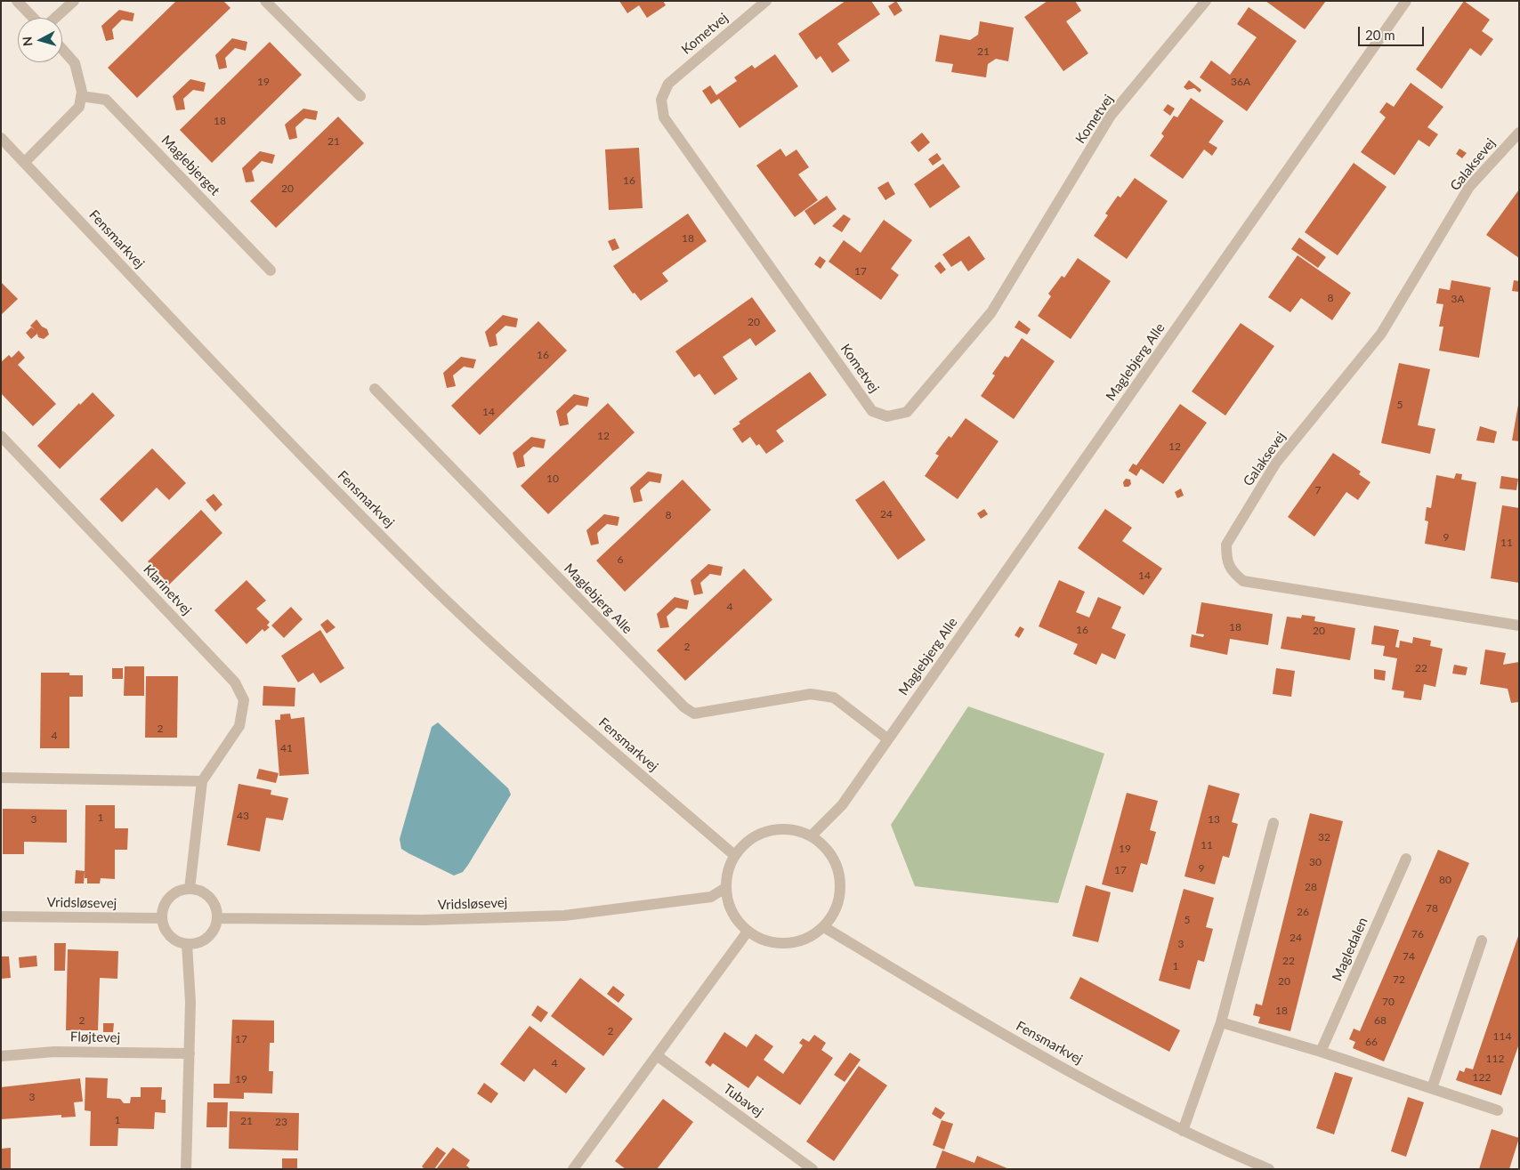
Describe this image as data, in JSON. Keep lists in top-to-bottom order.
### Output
{
  "streets": {
    "street": [
      "Kometvej",
      "Galaksevej",
      "Maglebjerget",
      "Fensmarkvej",
      "Maglebjerg Alle",
      "Klarinetvej",
      "Vridsløsevej",
      "Magledalen",
      "Fløjtevej",
      "Tubavej"
    ]
  },
  "crossings": [
    ["Fensmarkvej", "Maglebjerg Alle"],
    ["Fensmarkvej", "Vridsløsevej"],
    ["Maglebjerg Alle", "Vridsløsevej"],
    ["Klarinetvej", "Vridsløsevej"]
  ],
  "house_numbers": [
    "21",
    "19",
    "36A",
    "18",
    "21",
    "16",
    "20",
    "18",
    "17",
    "8",
    "3A",
    "20",
    "16",
    "5",
    "14",
    "12",
    "12",
    "10",
    "7",
    "24",
    "8",
    "9",
    "11",
    "6",
    "14",
    "4",
    "18",
    "16",
    "20",
    "2",
    "22",
    "2",
    "4",
    "41",
    "43",
    "1",
    "3",
    "13",
    "32",
    "11",
    "19",
    "30",
    "9",
    "17",
    "80",
    "28",
    "78",
    "26",
    "5",
    "76",
    "24",
    "3",
    "74",
    "22",
    "1",
    "72",
    "20",
    "70",
    "18",
    "2",
    "68",
    "2",
    "114",
    "17",
    "66",
    "112",
    "4",
    "122",
    "19",
    "3",
    "1",
    "21",
    "23"
  ],
  "scale_bar": "20 m",
  "north": "left"
}
